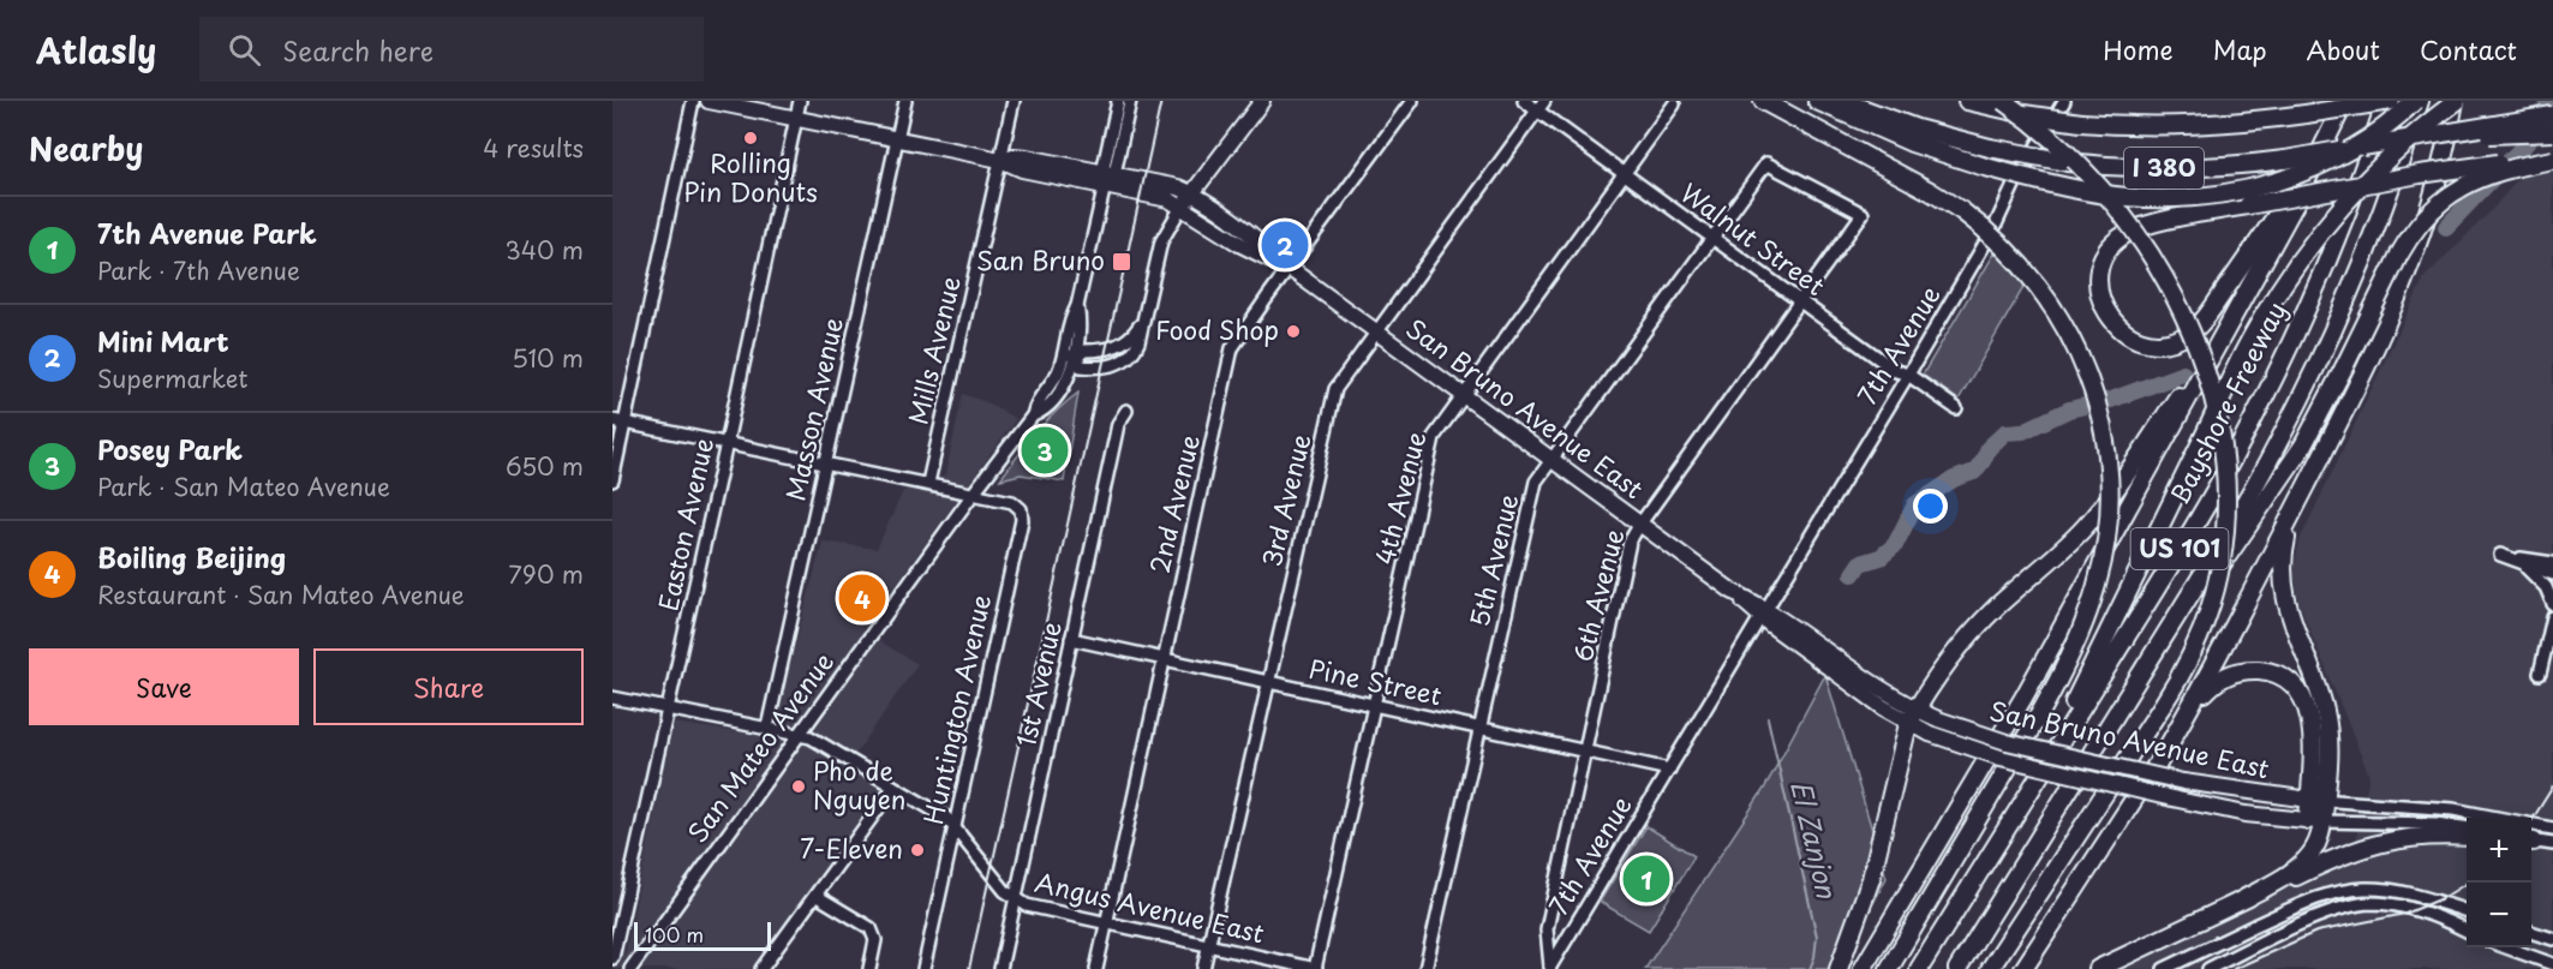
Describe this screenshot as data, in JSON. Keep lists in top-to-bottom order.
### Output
{
  "streets": {
    "highway": ["I 380", "Bayshore Freeway", "US 101"],
    "main road": ["San Bruno Avenue East"],
    "street": [
      "Walnut Street",
      "7th Avenue",
      "Mills Avenue",
      "Masson Avenue",
      "4th Avenue",
      "3rd Avenue",
      "2nd Avenue",
      "Easton Avenue",
      "5th Avenue",
      "6th Avenue",
      "Pine Street",
      "1st Avenue",
      "Huntington Avenue",
      "San Mateo Avenue",
      "Angus Avenue East"
    ]
  },
  "crossings": [
    ["I 380", "Bayshore Freeway"],
    ["Walnut Street", "7th Avenue"],
    ["Walnut Street", "4th Avenue"],
    ["Walnut Street", "3rd Avenue"],
    ["Walnut Street", "5th Avenue"],
    ["Walnut Street", "6th Avenue"],
    ["7th Avenue", "San Bruno Avenue East"],
    ["7th Avenue", "6th Avenue"],
    ["7th Avenue", "Pine Street"],
    ["Masson Avenue", "Angus Avenue East"],
    ["San Bruno Avenue East", "4th Avenue"],
    ["San Bruno Avenue East", "3rd Avenue"],
    ["San Bruno Avenue East", "2nd Avenue"],
    ["San Bruno Avenue East", "5th Avenue"],
    ["San Bruno Avenue East", "6th Avenue"],
    ["4th Avenue", "Pine Street"],
    ["4th Avenue", "Angus Avenue East"],
    ["3rd Avenue", "Pine Street"],
    ["3rd Avenue", "Angus Avenue East"],
    ["2nd Avenue", "Pine Street"],
    ["2nd Avenue", "Angus Avenue East"],
    ["Easton Avenue", "Angus Avenue East"],
    ["5th Avenue", "6th Avenue"],
    ["5th Avenue", "Pine Street"],
    ["6th Avenue", "Pine Street"],
    ["Pine Street", "1st Avenue"],
    ["1st Avenue", "Angus Avenue East"],
    ["Huntington Avenue", "San Mateo Avenue"],
    ["Huntington Avenue", "Angus Avenue East"],
    ["San Mateo Avenue", "Angus Avenue East"]
  ],
  "water": ["El Zanjon"],
  "places": {
    "other": [
      "Rolling Pin Donuts",
      "Food Shop",
      "Pho de Nguyen",
      "7-Eleven"
    ],
    "transit": ["San Bruno"]
  },
  "scale_bar": "100 m",
  "page": {
    "header": "Atlasly",
    "search": "Search here",
    "nav": [
      "Home",
      "Map",
      "About",
      "Contact"
    ],
    "heading": ["Nearby", "4 results"],
    "list": [
      {
        "mark": "1",
        "name": "7th Avenue Park",
        "note": "Park · 7th Avenue",
        "value": "340 m"
      },
      {
        "mark": "2",
        "name": "Mini Mart",
        "note": "Supermarket",
        "value": "510 m"
      },
      {
        "mark": "3",
        "name": "Posey Park",
        "note": "Park · San Mateo Avenue",
        "value": "650 m"
      },
      {
        "mark": "4",
        "name": "Boiling Beijing",
        "note": "Restaurant · San Mateo Avenue",
        "value": "790 m"
      }
    ],
    "pins": [
      "2",
      "3",
      "4",
      "1"
    ],
    "buttons": ["Save", "Share"],
    "map_buttons": ["+", "−"],
    "scale": "100 m"
  }
}
